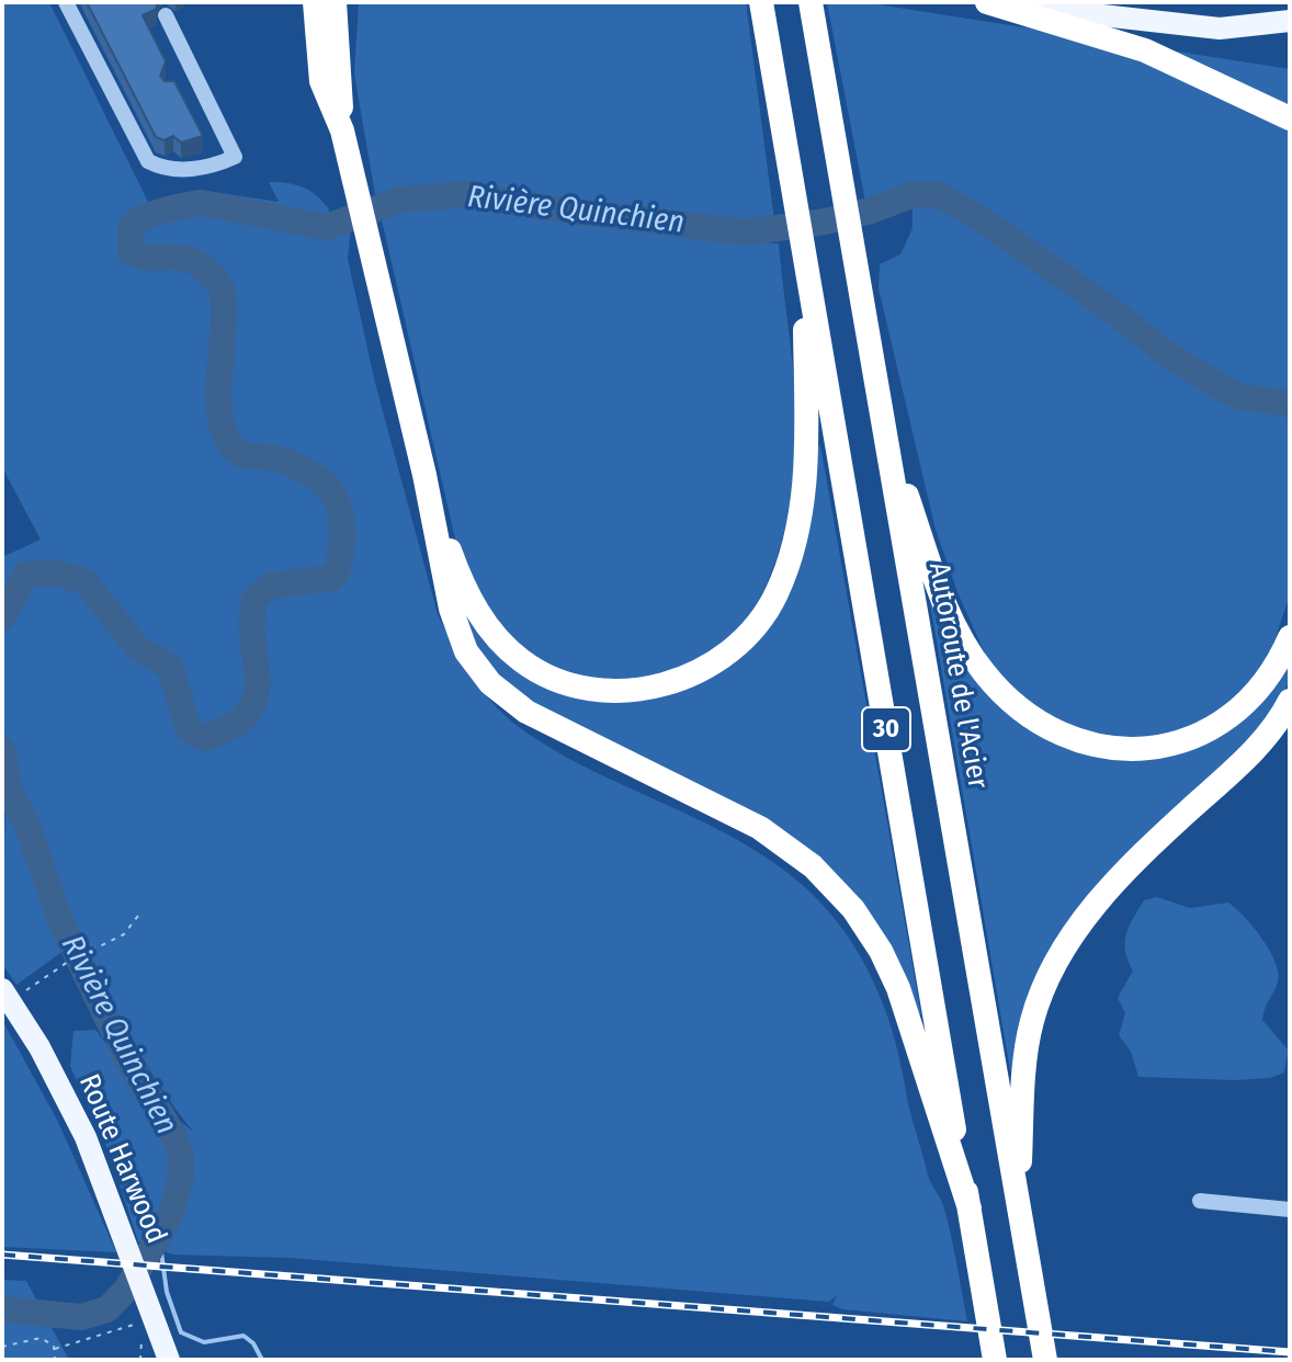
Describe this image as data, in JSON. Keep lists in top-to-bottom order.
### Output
{
  "streets": {
    "highway": ["Autoroute de l'Acier", "30"],
    "main road": ["Route Harwood"]
  },
  "water": ["Rivière Quinchien"]
}
